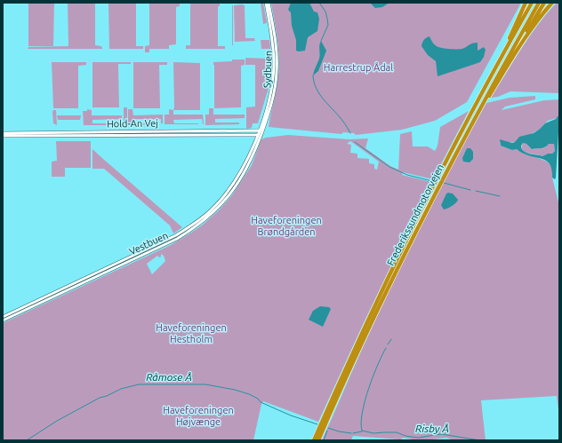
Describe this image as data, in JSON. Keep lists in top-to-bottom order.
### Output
{
  "streets": {
    "highway": ["Frederikssundmotorvejen"],
    "street": ["Sydbuen", "Hold-An Vej", "Vestbuen"]
  },
  "crossings": [
    ["Sydbuen", "Hold-An Vej"],
    ["Sydbuen", "Vestbuen"],
    ["Hold-An Vej", "Vestbuen"]
  ],
  "water": ["Råmose Å", "Risby Å"],
  "parks": [
    "Harrestrup Ådal",
    "Haveforeningen Brøndgården",
    "Haveforeningen Hestholm",
    "Haveforeningen Højvænge"
  ]
}
